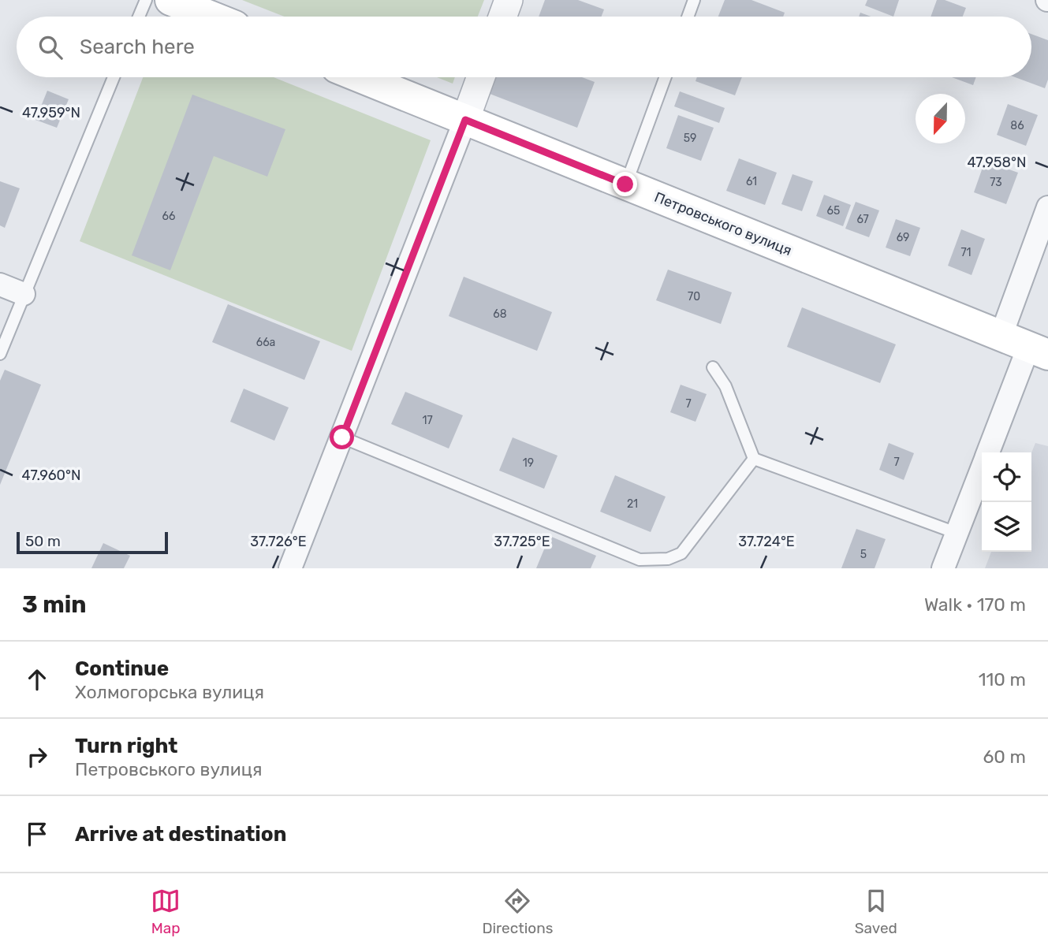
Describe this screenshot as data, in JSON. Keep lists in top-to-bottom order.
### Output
{
  "streets": {
    "main road": ["Петровського вулиця"]
  },
  "house_numbers": [
    "86",
    "59",
    "61",
    "73",
    "65",
    "66",
    "67",
    "69",
    "71",
    "70",
    "68",
    "66а",
    "7",
    "17",
    "7",
    "19",
    "21",
    "5"
  ],
  "scale_bar": "50 m",
  "north": "bottom",
  "page": {
    "search": "Search here",
    "scale": "50 m",
    "heading": ["3 min", "Walk · 170 m"],
    "list": [
      ["Continue", "Холмогорська вулиця", "110 m"],
      ["Turn right", "Петровського вулиця", "60 m"],
      "Arrive at destination"
    ],
    "nav": ["Map", "Directions", "Saved"]
  },
  "coordinates": [
    "47.959°N",
    "47.958°N",
    "47.960°N",
    "37.726°E",
    "37.725°E",
    "37.724°E"
  ]
}
